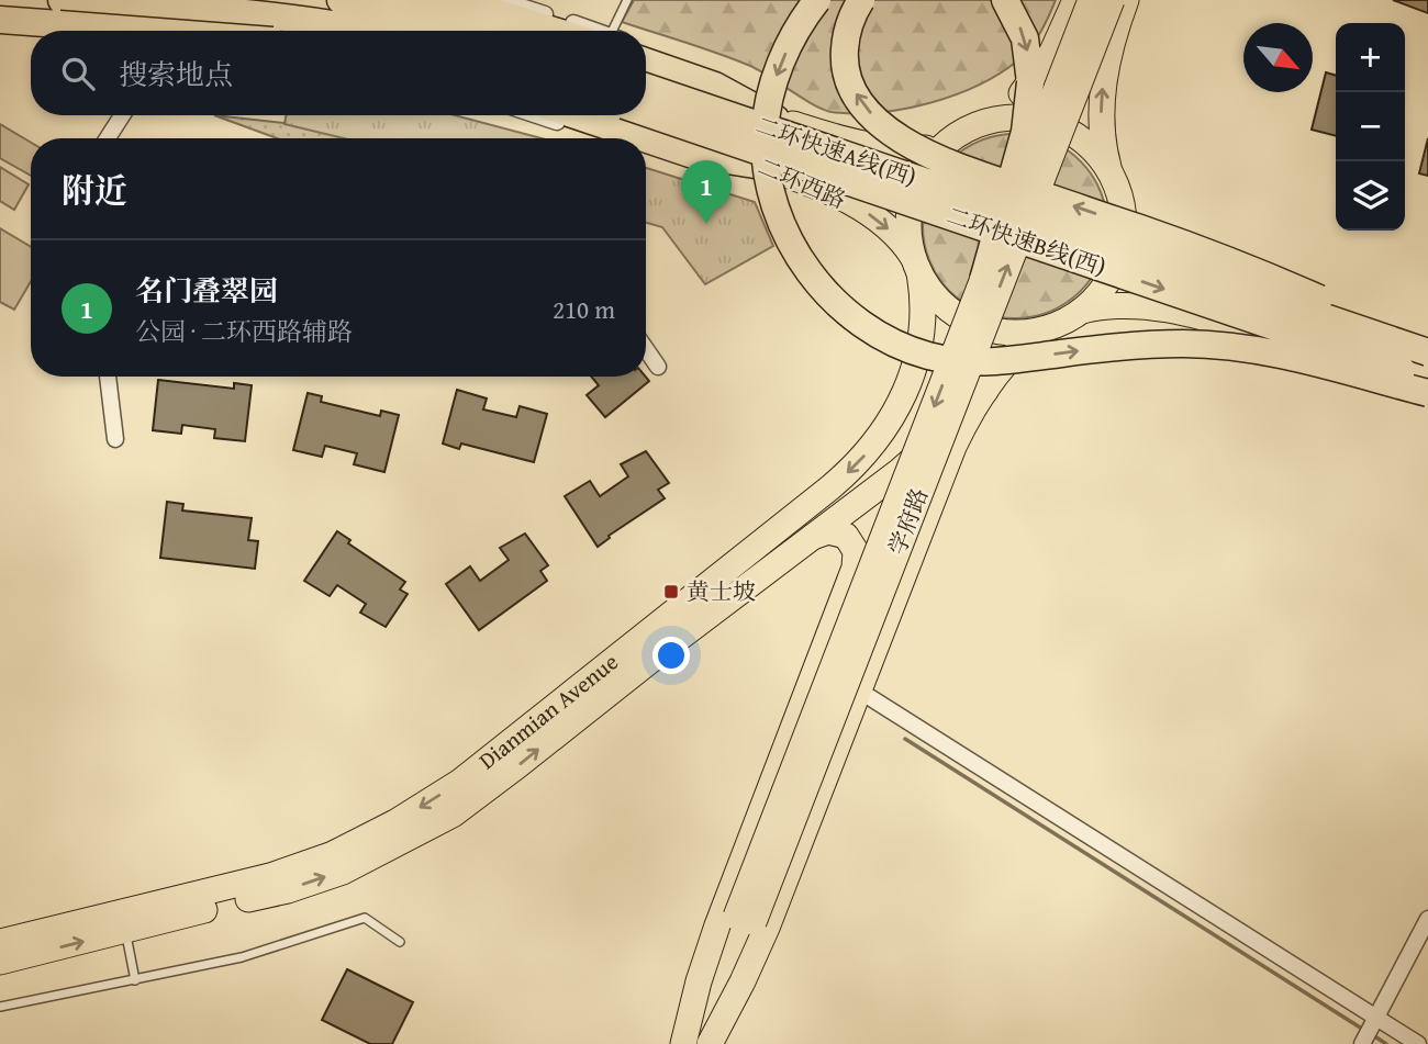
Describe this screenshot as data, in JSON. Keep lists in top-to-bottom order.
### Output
{
  "streets": {
    "highway": ["二环快速A线(西)", "二环快速B线(西)"],
    "main road": ["二环西路", "学府路", "Dianmian Avenue"]
  },
  "crossings": [
    ["二环西路", "学府路"],
    ["二环西路", "Dianmian Avenue"],
    ["学府路", "Dianmian Avenue"]
  ],
  "places": {
    "transit": ["黄士坡"]
  },
  "north": "bottom right",
  "page": {
    "map_buttons": ["+", "−"],
    "search": "搜索地点",
    "heading": "附近",
    "pins": "1",
    "list": [
      {
        "mark": "1",
        "name": "名门叠翠园",
        "note": "公园 · 二环西路辅路",
        "value": "210 m"
      }
    ]
  }
}
